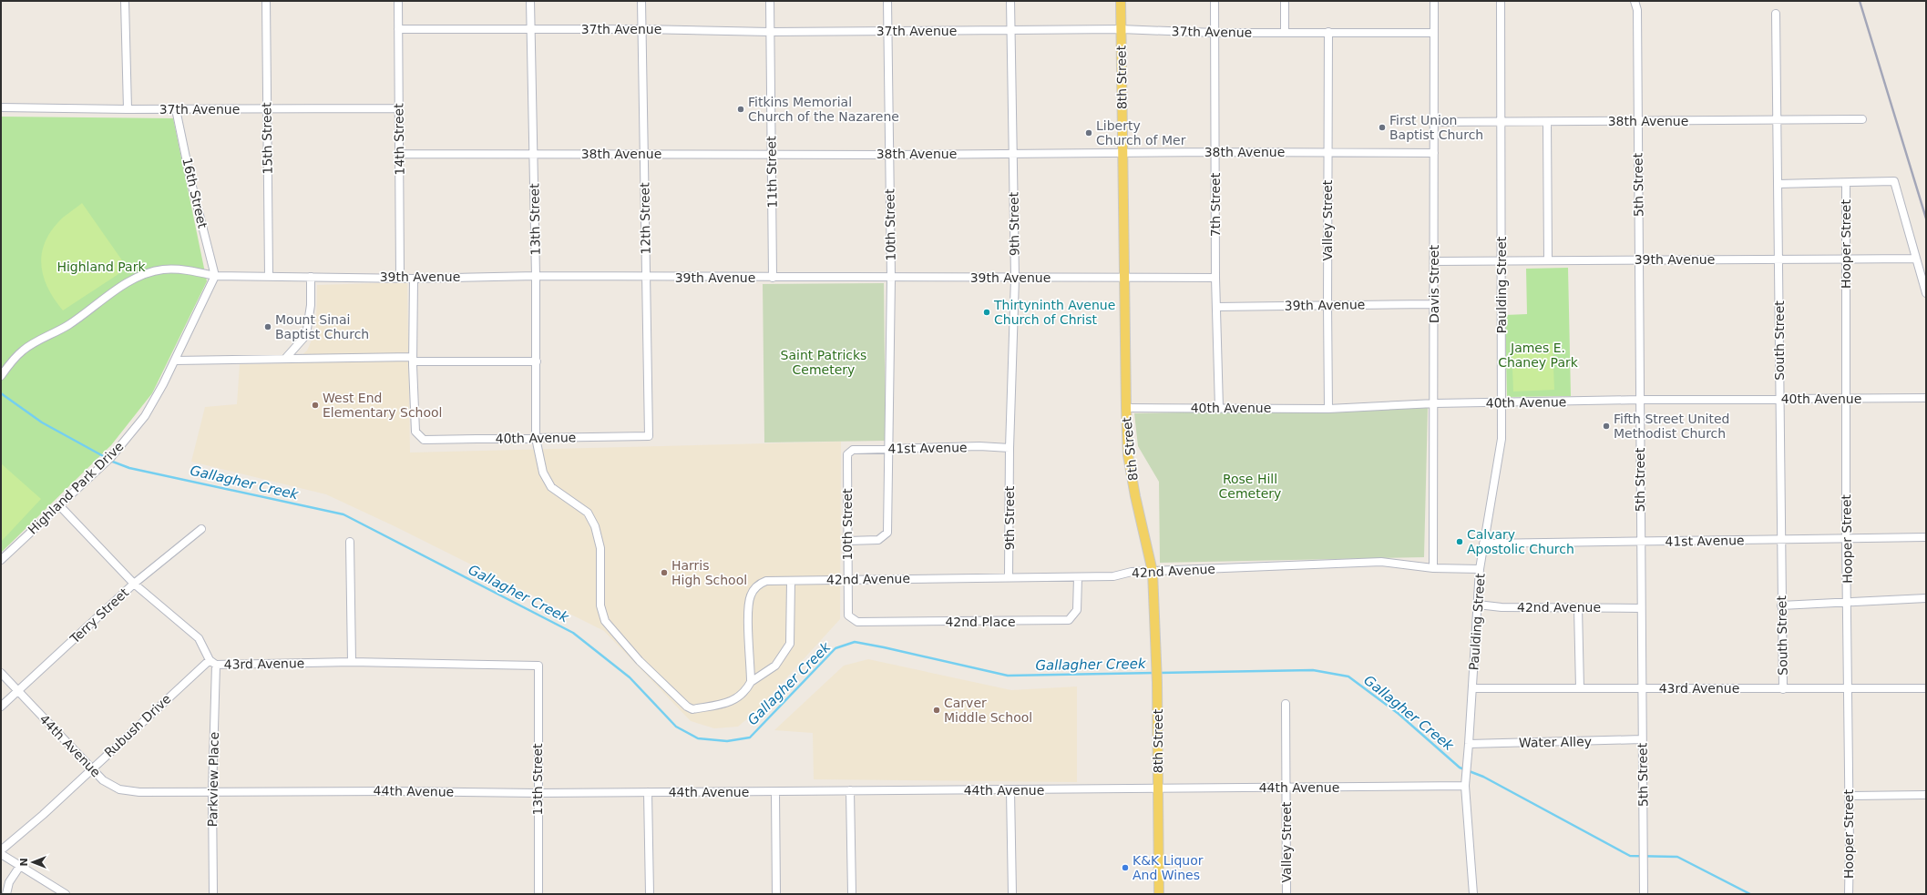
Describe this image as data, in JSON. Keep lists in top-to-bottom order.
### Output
{
  "streets": {
    "main road": ["8th Street"],
    "street": [
      "37th Avenue",
      "38th Avenue",
      "15th Street",
      "14th Street",
      "11th Street",
      "5th Street",
      "16th Street",
      "7th Street",
      "12th Street",
      "13th Street",
      "Valley Street",
      "9th Street",
      "10th Street",
      "Hooper Street",
      "39th Avenue",
      "Davis Street",
      "Paulding Street",
      "South Street",
      "40th Avenue",
      "41st Avenue",
      "Highland Park Drive",
      "42nd Avenue",
      "Terry Street",
      "42nd Place",
      "43rd Avenue",
      "Rubush Drive",
      "Water Alley",
      "44th Avenue",
      "Parkview Place"
    ]
  },
  "crossings": [
    ["37th Avenue", "8th Street"],
    ["37th Avenue", "15th Street"],
    ["37th Avenue", "14th Street"],
    ["37th Avenue", "11th Street"],
    ["37th Avenue", "16th Street"],
    ["37th Avenue", "7th Street"],
    ["37th Avenue", "12th Street"],
    ["37th Avenue", "13th Street"],
    ["37th Avenue", "Valley Street"],
    ["37th Avenue", "9th Street"],
    ["37th Avenue", "10th Street"],
    ["37th Avenue", "Davis Street"],
    ["8th Street", "38th Avenue"],
    ["8th Street", "39th Avenue"],
    ["8th Street", "40th Avenue"],
    ["8th Street", "42nd Avenue"],
    ["8th Street", "44th Avenue"],
    ["38th Avenue", "14th Street"],
    ["38th Avenue", "11th Street"],
    ["38th Avenue", "5th Street"],
    ["38th Avenue", "7th Street"],
    ["38th Avenue", "12th Street"],
    ["38th Avenue", "13th Street"],
    ["38th Avenue", "Valley Street"],
    ["38th Avenue", "9th Street"],
    ["38th Avenue", "10th Street"],
    ["38th Avenue", "Davis Street"],
    ["38th Avenue", "Paulding Street"],
    ["38th Avenue", "South Street"],
    ["15th Street", "39th Avenue"],
    ["14th Street", "39th Avenue"],
    ["11th Street", "39th Avenue"],
    ["5th Street", "39th Avenue"],
    ["5th Street", "40th Avenue"],
    ["5th Street", "41st Avenue"],
    ["5th Street", "42nd Avenue"],
    ["5th Street", "43rd Avenue"],
    ["5th Street", "Water Alley"],
    ["16th Street", "39th Avenue"],
    ["16th Street", "Highland Park Drive"],
    ["7th Street", "39th Avenue"],
    ["7th Street", "40th Avenue"],
    ["12th Street", "39th Avenue"],
    ["12th Street", "40th Avenue"],
    ["13th Street", "39th Avenue"],
    ["13th Street", "40th Avenue"],
    ["13th Street", "43rd Avenue"],
    ["13th Street", "44th Avenue"],
    ["Valley Street", "39th Avenue"],
    ["Valley Street", "40th Avenue"],
    ["Valley Street", "44th Avenue"],
    ["9th Street", "39th Avenue"],
    ["9th Street", "41st Avenue"],
    ["9th Street", "42nd Avenue"],
    ["10th Street", "39th Avenue"],
    ["10th Street", "41st Avenue"],
    ["10th Street", "42nd Avenue"],
    ["10th Street", "42nd Place"],
    ["Hooper Street", "39th Avenue"],
    ["Hooper Street", "40th Avenue"],
    ["Hooper Street", "41st Avenue"],
    ["Hooper Street", "43rd Avenue"],
    ["39th Avenue", "Davis Street"],
    ["39th Avenue", "Paulding Street"],
    ["39th Avenue", "South Street"],
    ["39th Avenue", "Highland Park Drive"],
    ["Davis Street", "40th Avenue"],
    ["Davis Street", "42nd Avenue"],
    ["Paulding Street", "40th Avenue"],
    ["Paulding Street", "41st Avenue"],
    ["Paulding Street", "42nd Avenue"],
    ["Paulding Street", "43rd Avenue"],
    ["Paulding Street", "Water Alley"],
    ["Paulding Street", "44th Avenue"],
    ["South Street", "40th Avenue"],
    ["South Street", "41st Avenue"],
    ["South Street", "43rd Avenue"],
    ["Highland Park Drive", "43rd Avenue"],
    ["42nd Avenue", "42nd Place"],
    ["Terry Street", "43rd Avenue"],
    ["Terry Street", "44th Avenue"],
    ["43rd Avenue", "Rubush Drive"],
    ["43rd Avenue", "Parkview Place"],
    ["Rubush Drive", "44th Avenue"],
    ["44th Avenue", "Parkview Place"]
  ],
  "water": ["Gallagher Creek"],
  "parks": [
    "Highland Park",
    "James E. Chaney Park",
    "Saint Patricks Cemetery",
    "Rose Hill Cemetery"
  ],
  "places": [
    "Fitkins Memorial Church of the Nazarene",
    "First Union Baptist Church",
    "Liberty Church of Mer",
    "Thirtyninth Avenue Church of Christ",
    "Mount Sinai Baptist Church",
    "West End Elementary School",
    "Fifth Street United Methodist Church",
    "Calvary Apostolic Church",
    "Harris High School",
    "Carver Middle School",
    "K&K Liquor And Wines"
  ],
  "north": "left"
}
